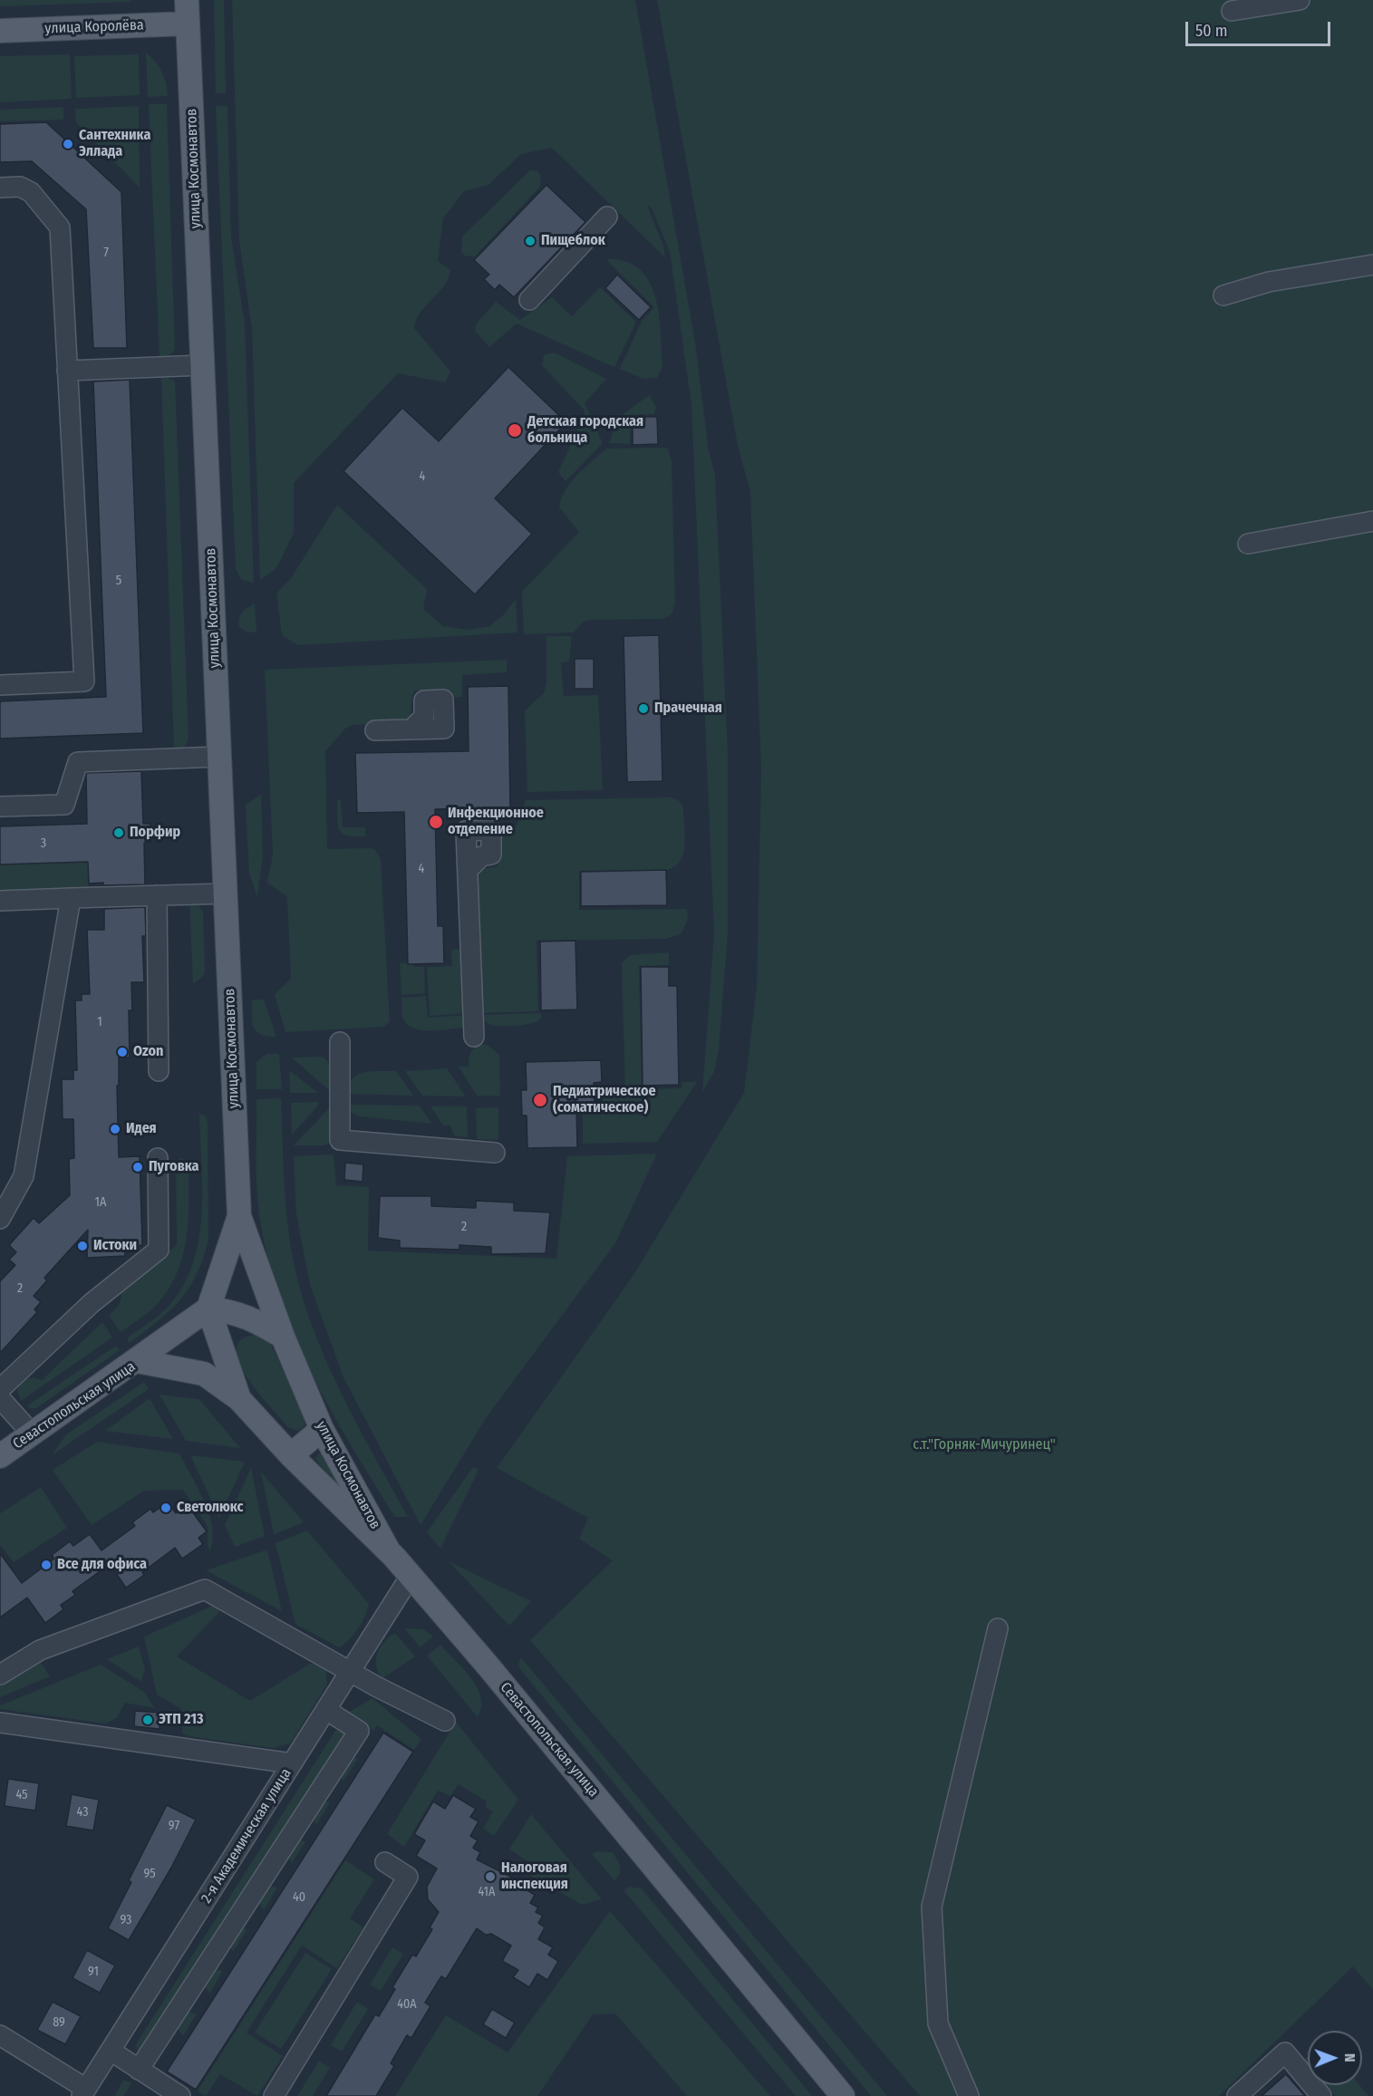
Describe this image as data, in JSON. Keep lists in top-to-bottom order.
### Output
{
  "streets": {
    "main road": ["улица Королёва", "улица Космонавтов", "Севастопольская улица"],
    "street": ["2-я Академическая улица"]
  },
  "crossings": [
    ["улица Королёва", "улица Космонавтов"],
    ["улица Космонавтов", "Севастопольская улица"],
    ["Севастопольская улица", "2-я Академическая улица"]
  ],
  "parks": ["с.т.\"Горняк-Мичуринец\""],
  "places": [
    "Сантехника Эллада",
    "Пищеблок",
    "Детская городская больница",
    "Прачечная",
    "Инфекционное отделение",
    "Порфир",
    "Ozon",
    "Педиатрическое (соматическое)",
    "Идея",
    "Пуговка",
    "Истоки",
    "Светолюкс",
    "Все для офиса",
    "ЭТП 213",
    "Налоговая инспекция"
  ],
  "house_numbers": [
    "7",
    "4",
    "5",
    "3",
    "4",
    "1",
    "1А",
    "2",
    "2",
    "45",
    "43",
    "97",
    "95",
    "41А",
    "40",
    "93",
    "91",
    "40А",
    "89"
  ],
  "scale_bar": "50 m",
  "north": "right"
}
